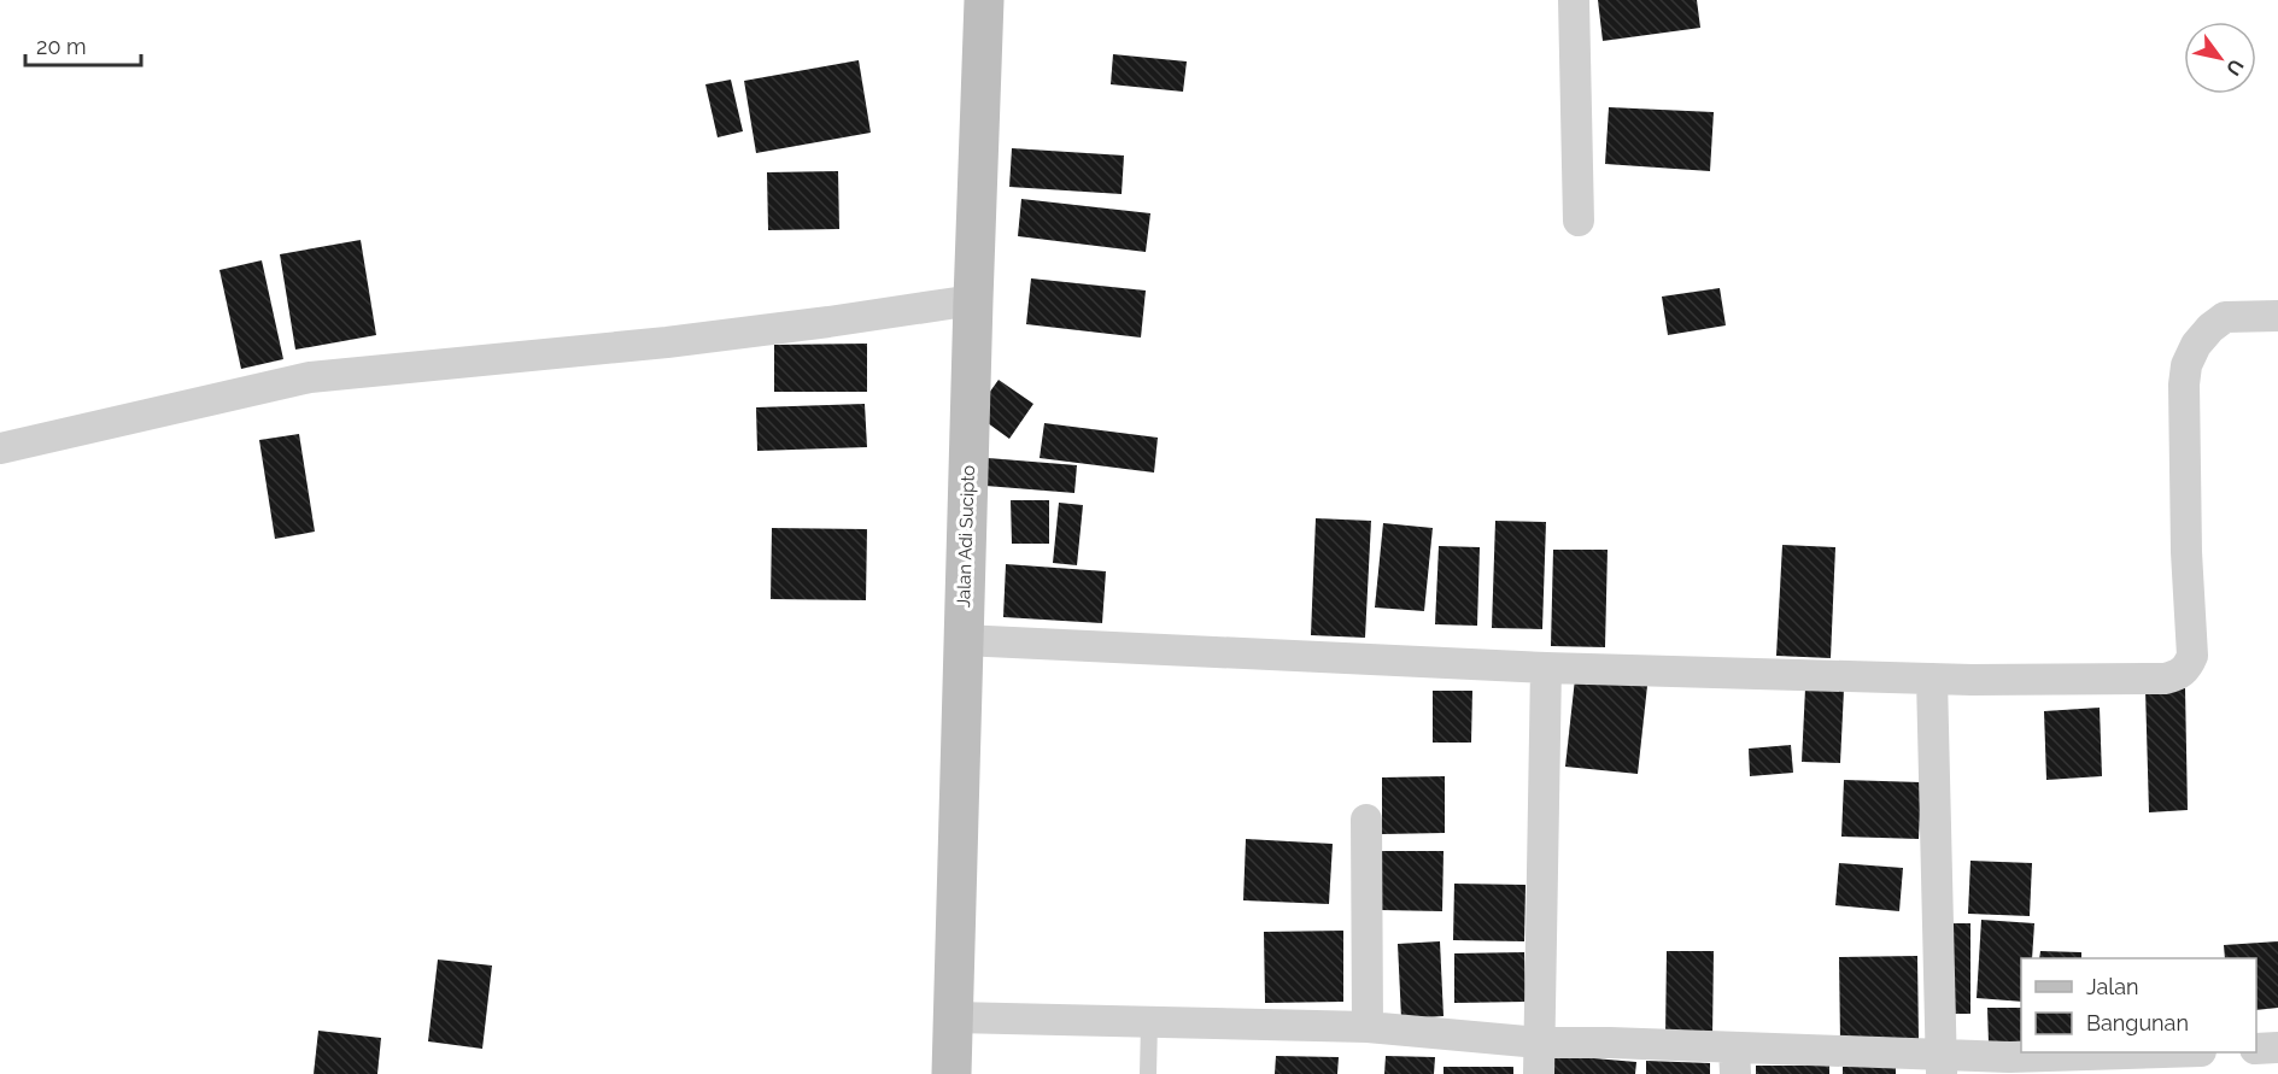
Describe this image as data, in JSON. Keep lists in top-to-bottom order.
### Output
{
  "streets": {
    "street": ["Jalan Adi Sucipto"]
  },
  "legend": ["Jalan", "Bangunan"],
  "scale_bar": "20 m",
  "north": "bottom right"
}
